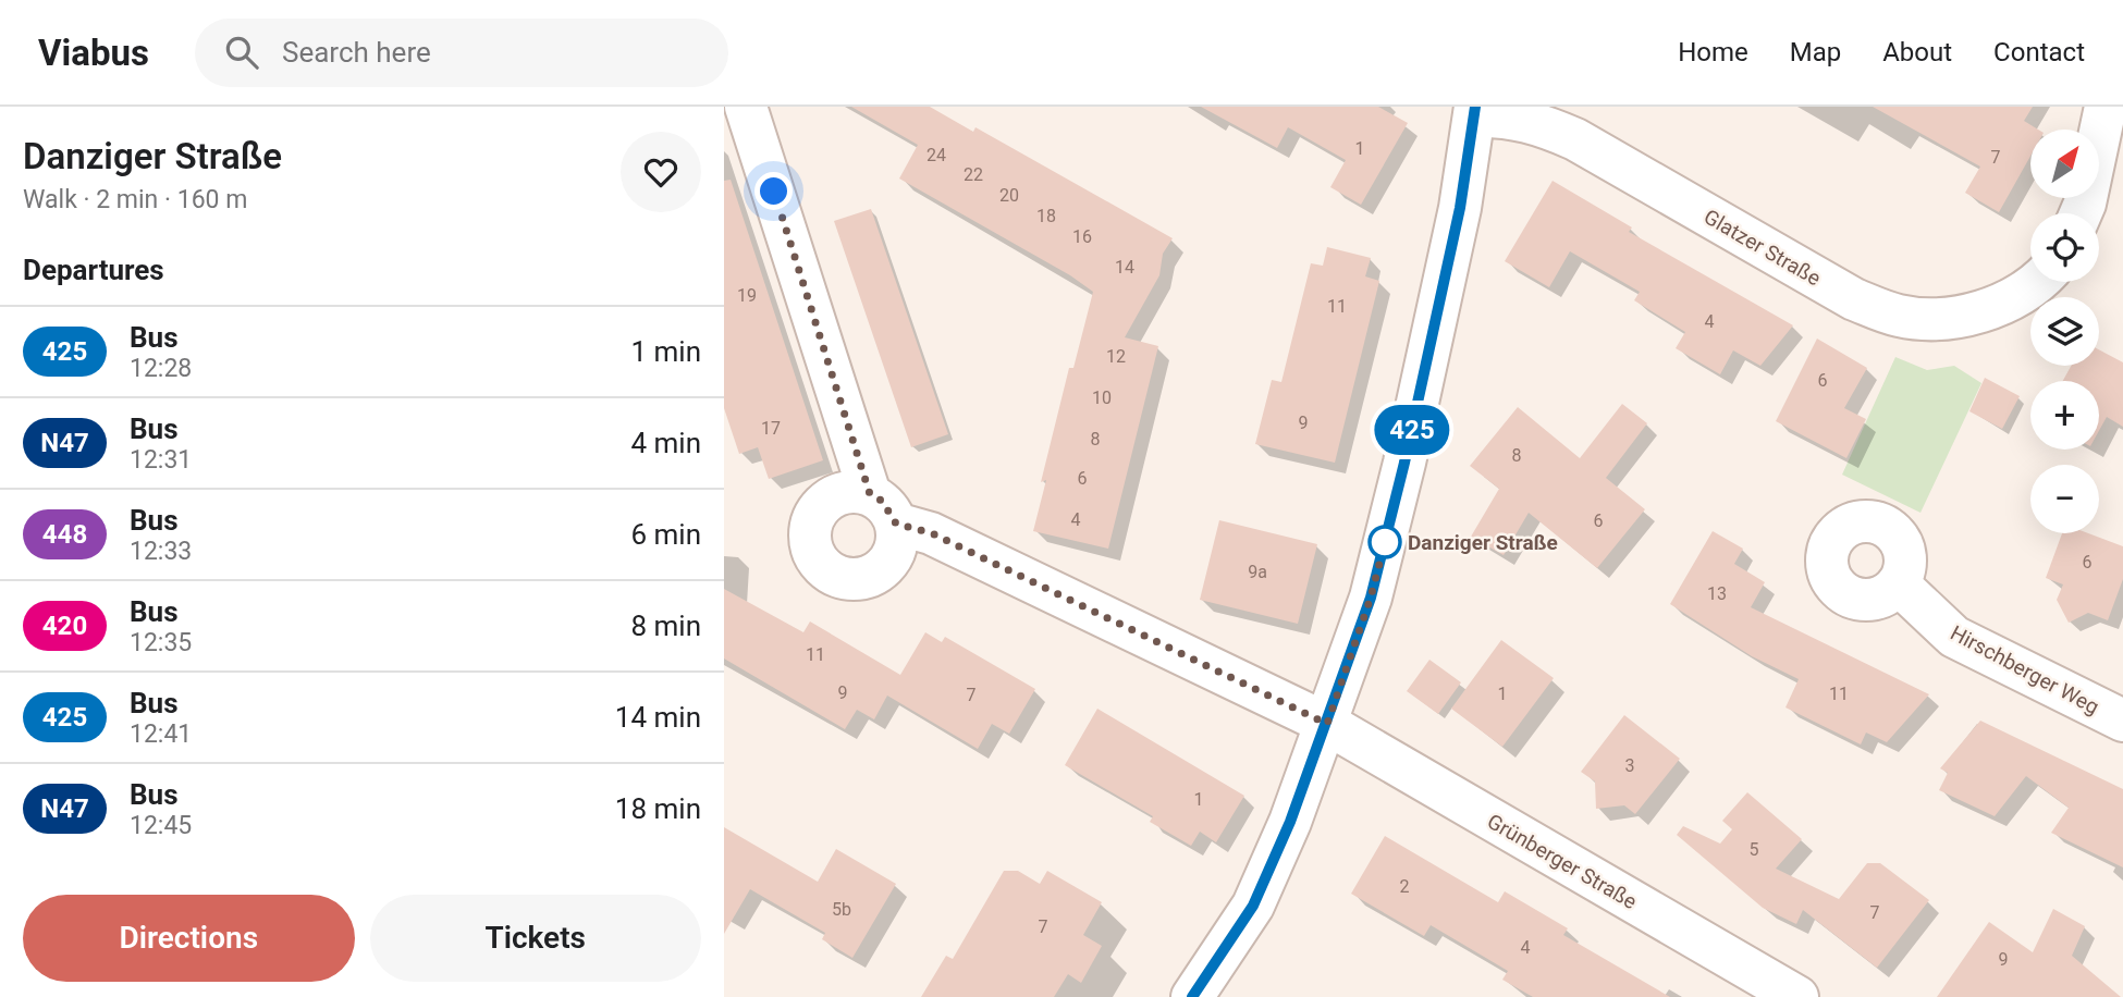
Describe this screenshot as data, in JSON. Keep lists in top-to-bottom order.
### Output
{
  "streets": {
    "street": ["Glatzer Straße", "Hirschberger Weg", "Grünberger Straße"]
  },
  "places": ["Danziger Straße"],
  "lines": ["bus line 425"],
  "house_numbers": [
    "1",
    "24",
    "7",
    "22",
    "20",
    "18",
    "16",
    "14",
    "19",
    "11",
    "4",
    "12",
    "6",
    "10",
    "9",
    "17",
    "8",
    "8",
    "6",
    "4",
    "6",
    "6",
    "9a",
    "13",
    "11",
    "9",
    "1",
    "11",
    "7",
    "3",
    "1",
    "5",
    "2",
    "5b",
    "7",
    "7",
    "4",
    "9"
  ],
  "north": "top right",
  "page": {
    "header": "Viabus",
    "search": "Search here",
    "nav": [
      "Home",
      "Map",
      "About",
      "Contact"
    ],
    "heading": [
      ["Danziger Straße", "Walk · 2 min · 160 m"],
      "Departures"
    ],
    "on_map": "425",
    "map_buttons": ["+", "−"],
    "list": [
      {
        "mark": "425",
        "name": "Bus",
        "note": "12:28",
        "value": "1 min"
      },
      {
        "mark": "N47",
        "name": "Bus",
        "note": "12:31",
        "value": "4 min"
      },
      {
        "mark": "448",
        "name": "Bus",
        "note": "12:33",
        "value": "6 min"
      },
      {
        "mark": "420",
        "name": "Bus",
        "note": "12:35",
        "value": "8 min"
      },
      {
        "mark": "425",
        "name": "Bus",
        "note": "12:41",
        "value": "14 min"
      },
      {
        "mark": "N47",
        "name": "Bus",
        "note": "12:45",
        "value": "18 min"
      }
    ],
    "buttons": ["Directions", "Tickets"]
  }
}
